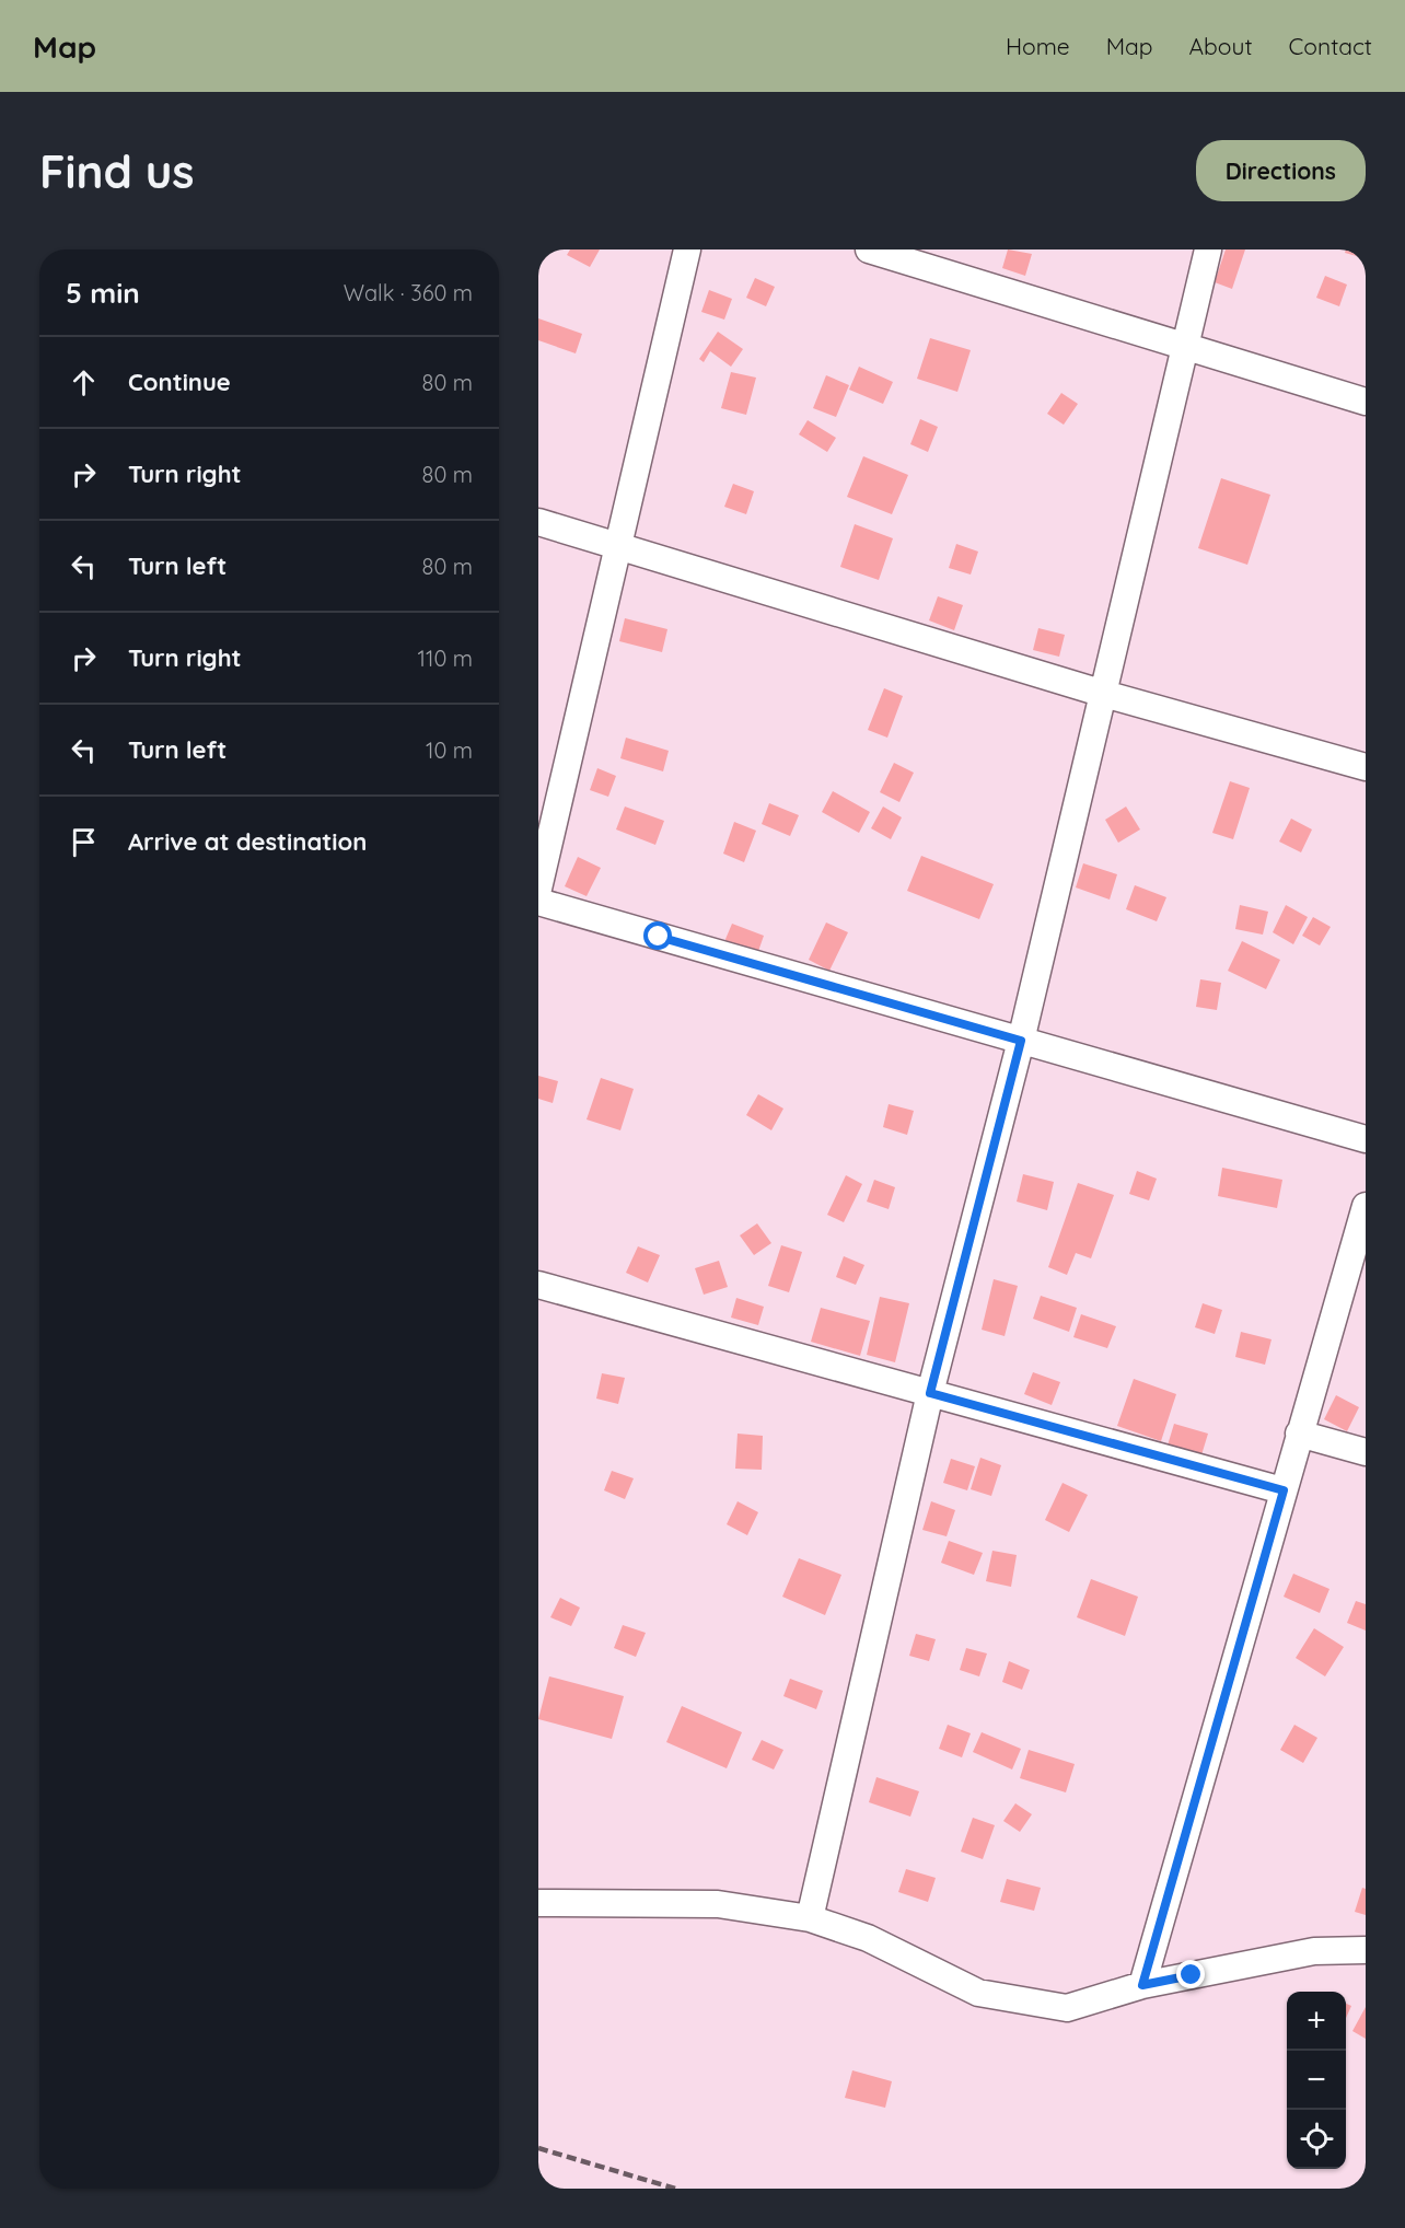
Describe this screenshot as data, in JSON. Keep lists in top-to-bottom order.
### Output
{
  "page": {
    "header": "Map",
    "nav": [
      "Home",
      "Map",
      "About",
      "Contact"
    ],
    "buttons": "Directions",
    "title": "Find us",
    "heading": ["5 min", "Walk · 360 m"],
    "list": [
      ["Continue", "80 m"],
      ["Turn right", "80 m"],
      ["Turn left", "80 m"],
      ["Turn right", "110 m"],
      ["Turn left", "10 m"],
      "Arrive at destination"
    ],
    "map_buttons": ["+", "−"]
  }
}
